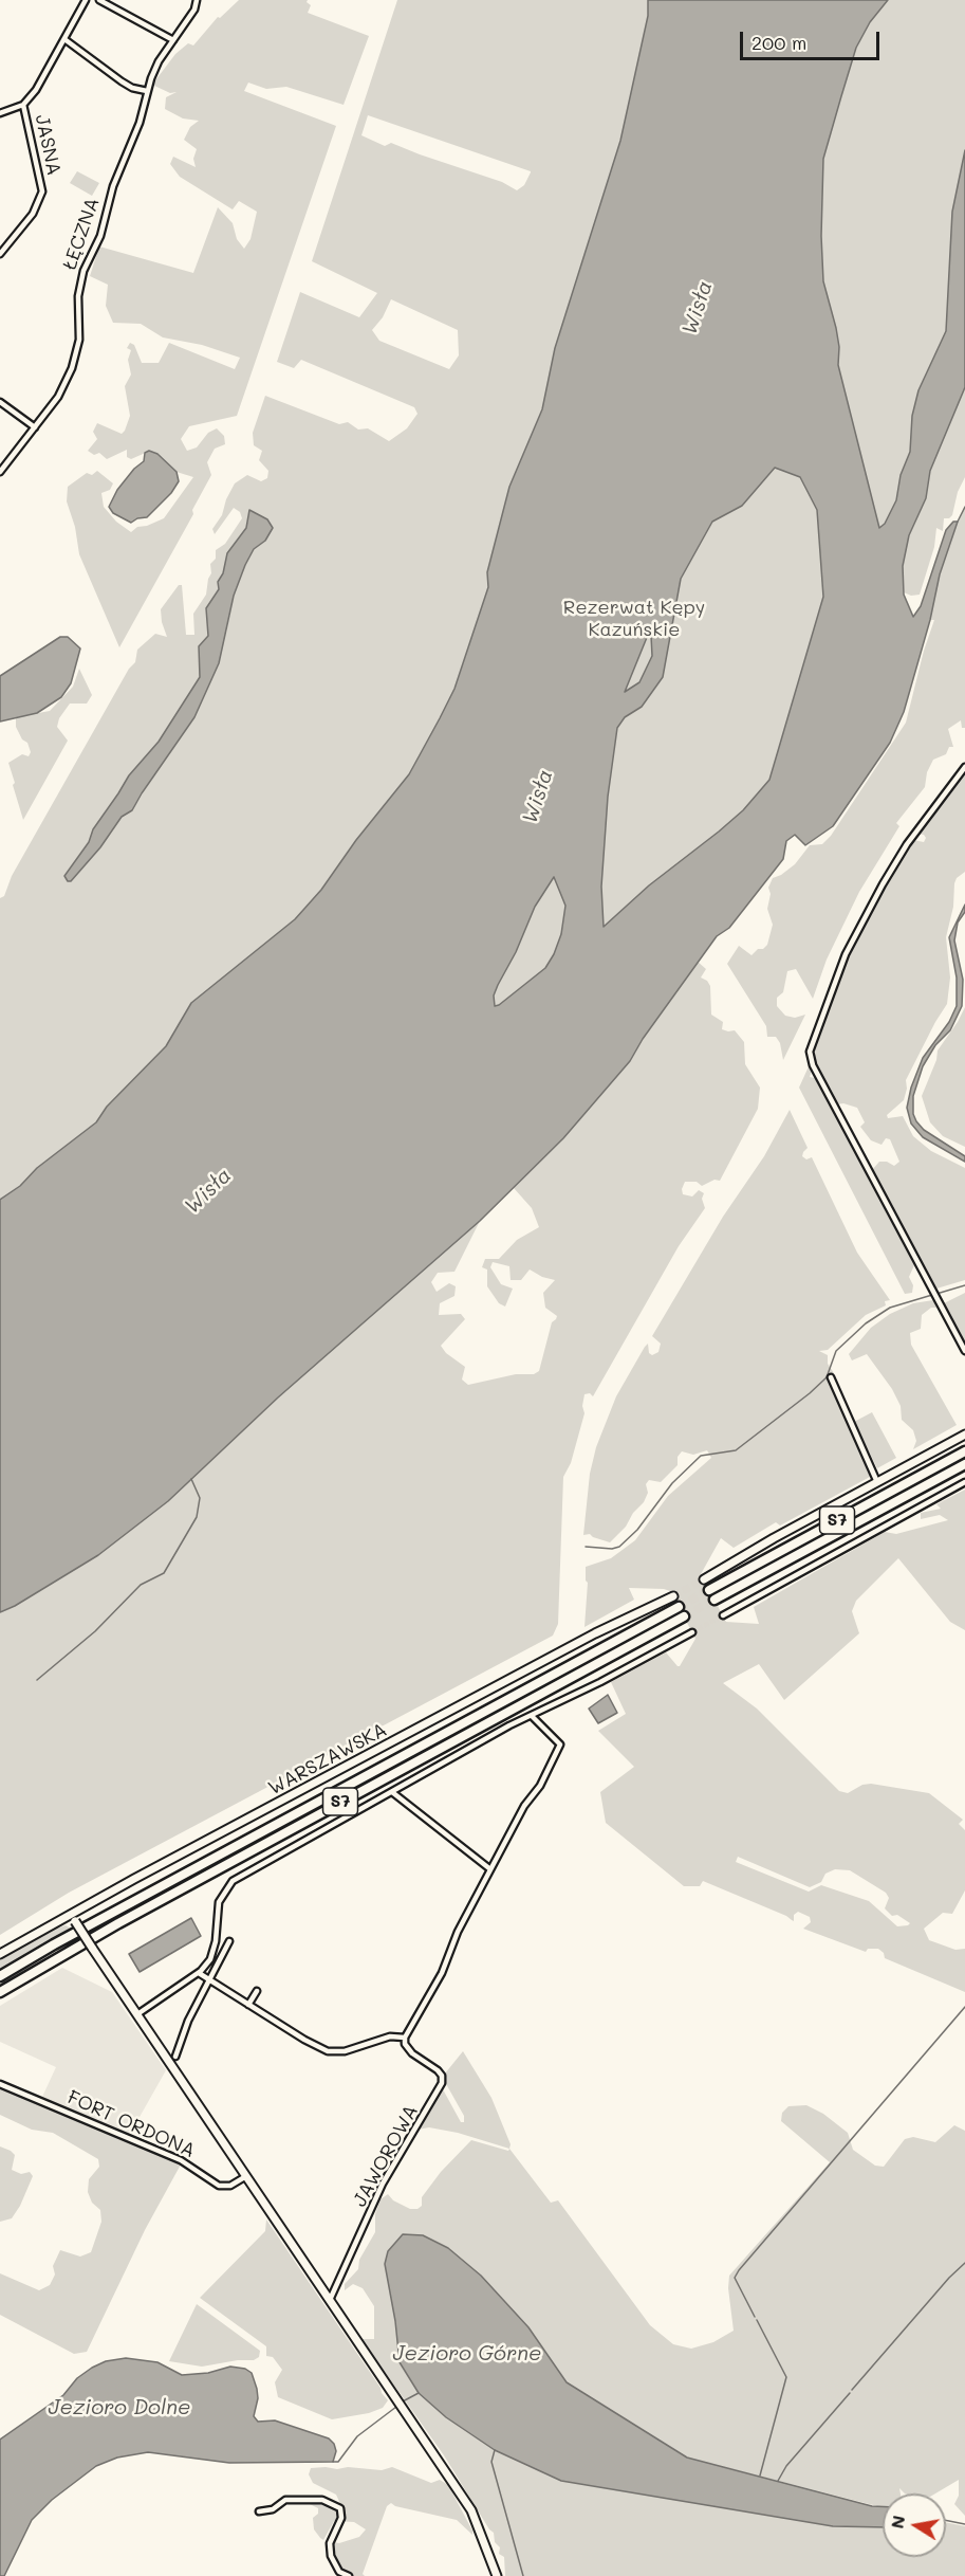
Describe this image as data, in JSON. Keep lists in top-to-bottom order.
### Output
{
  "streets": {
    "highway": ["S7"],
    "street": [
      "JASNA",
      "ŁĘCZNA",
      "WARSZAWSKA",
      "FORT ORDONA",
      "JAWOROWA"
    ]
  },
  "water": ["Wisła", "Jezioro Górne", "Jezioro Dolne"],
  "parks": ["Rezerwat Kępy Kazuńskie"],
  "scale_bar": "200 m",
  "north": "left"
}
